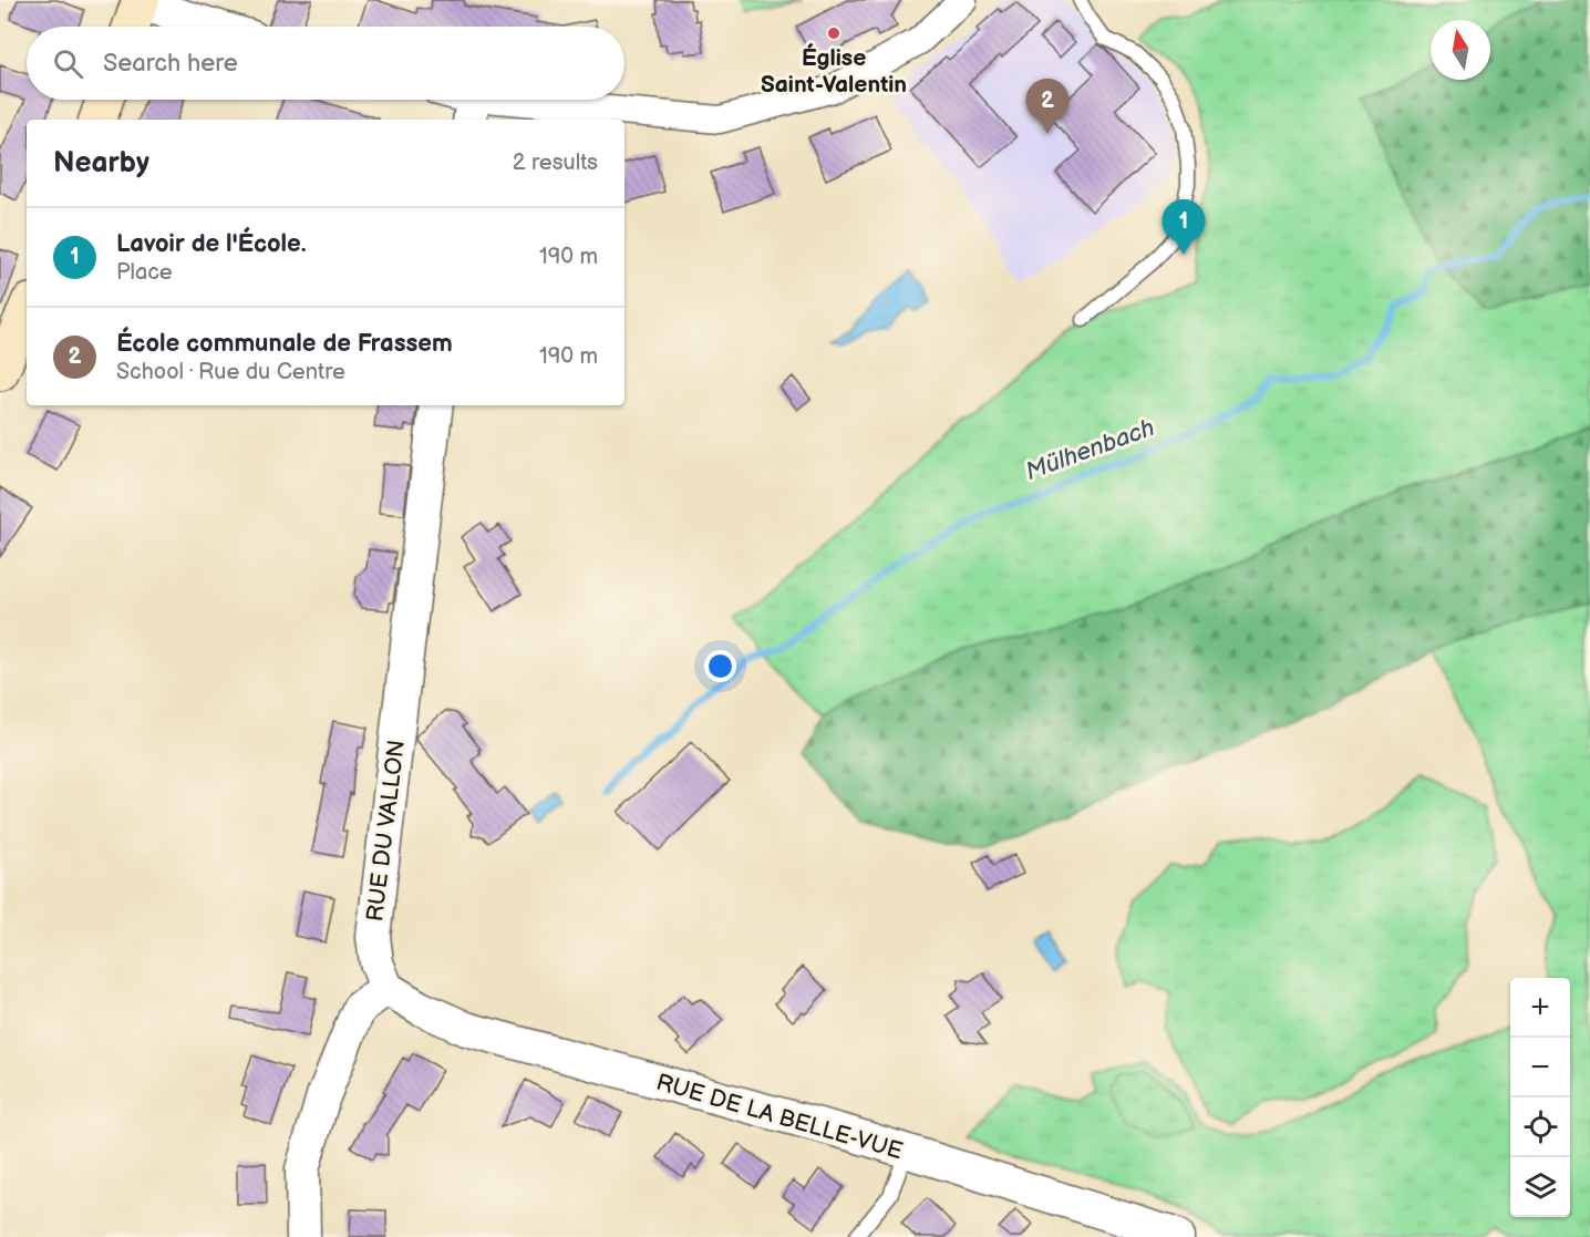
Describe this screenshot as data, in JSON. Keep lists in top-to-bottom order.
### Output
{
  "streets": {
    "street": ["RUE DU VALLON", "RUE DE LA BELLE-VUE"]
  },
  "crossings": [
    ["RUE DU VALLON", "RUE DE LA BELLE-VUE"]
  ],
  "water": ["Mülhenbach"],
  "places": ["Église Saint-Valentin"],
  "north": "top",
  "page": {
    "search": "Search here",
    "pins": ["2", "1"],
    "heading": ["Nearby", "2 results"],
    "list": [
      {
        "mark": "1",
        "name": "Lavoir de l'École.",
        "note": "Place",
        "value": "190 m"
      },
      {
        "mark": "2",
        "name": "École communale de Frassem",
        "note": "School · Rue du Centre",
        "value": "190 m"
      }
    ],
    "map_buttons": ["+", "−"]
  }
}
